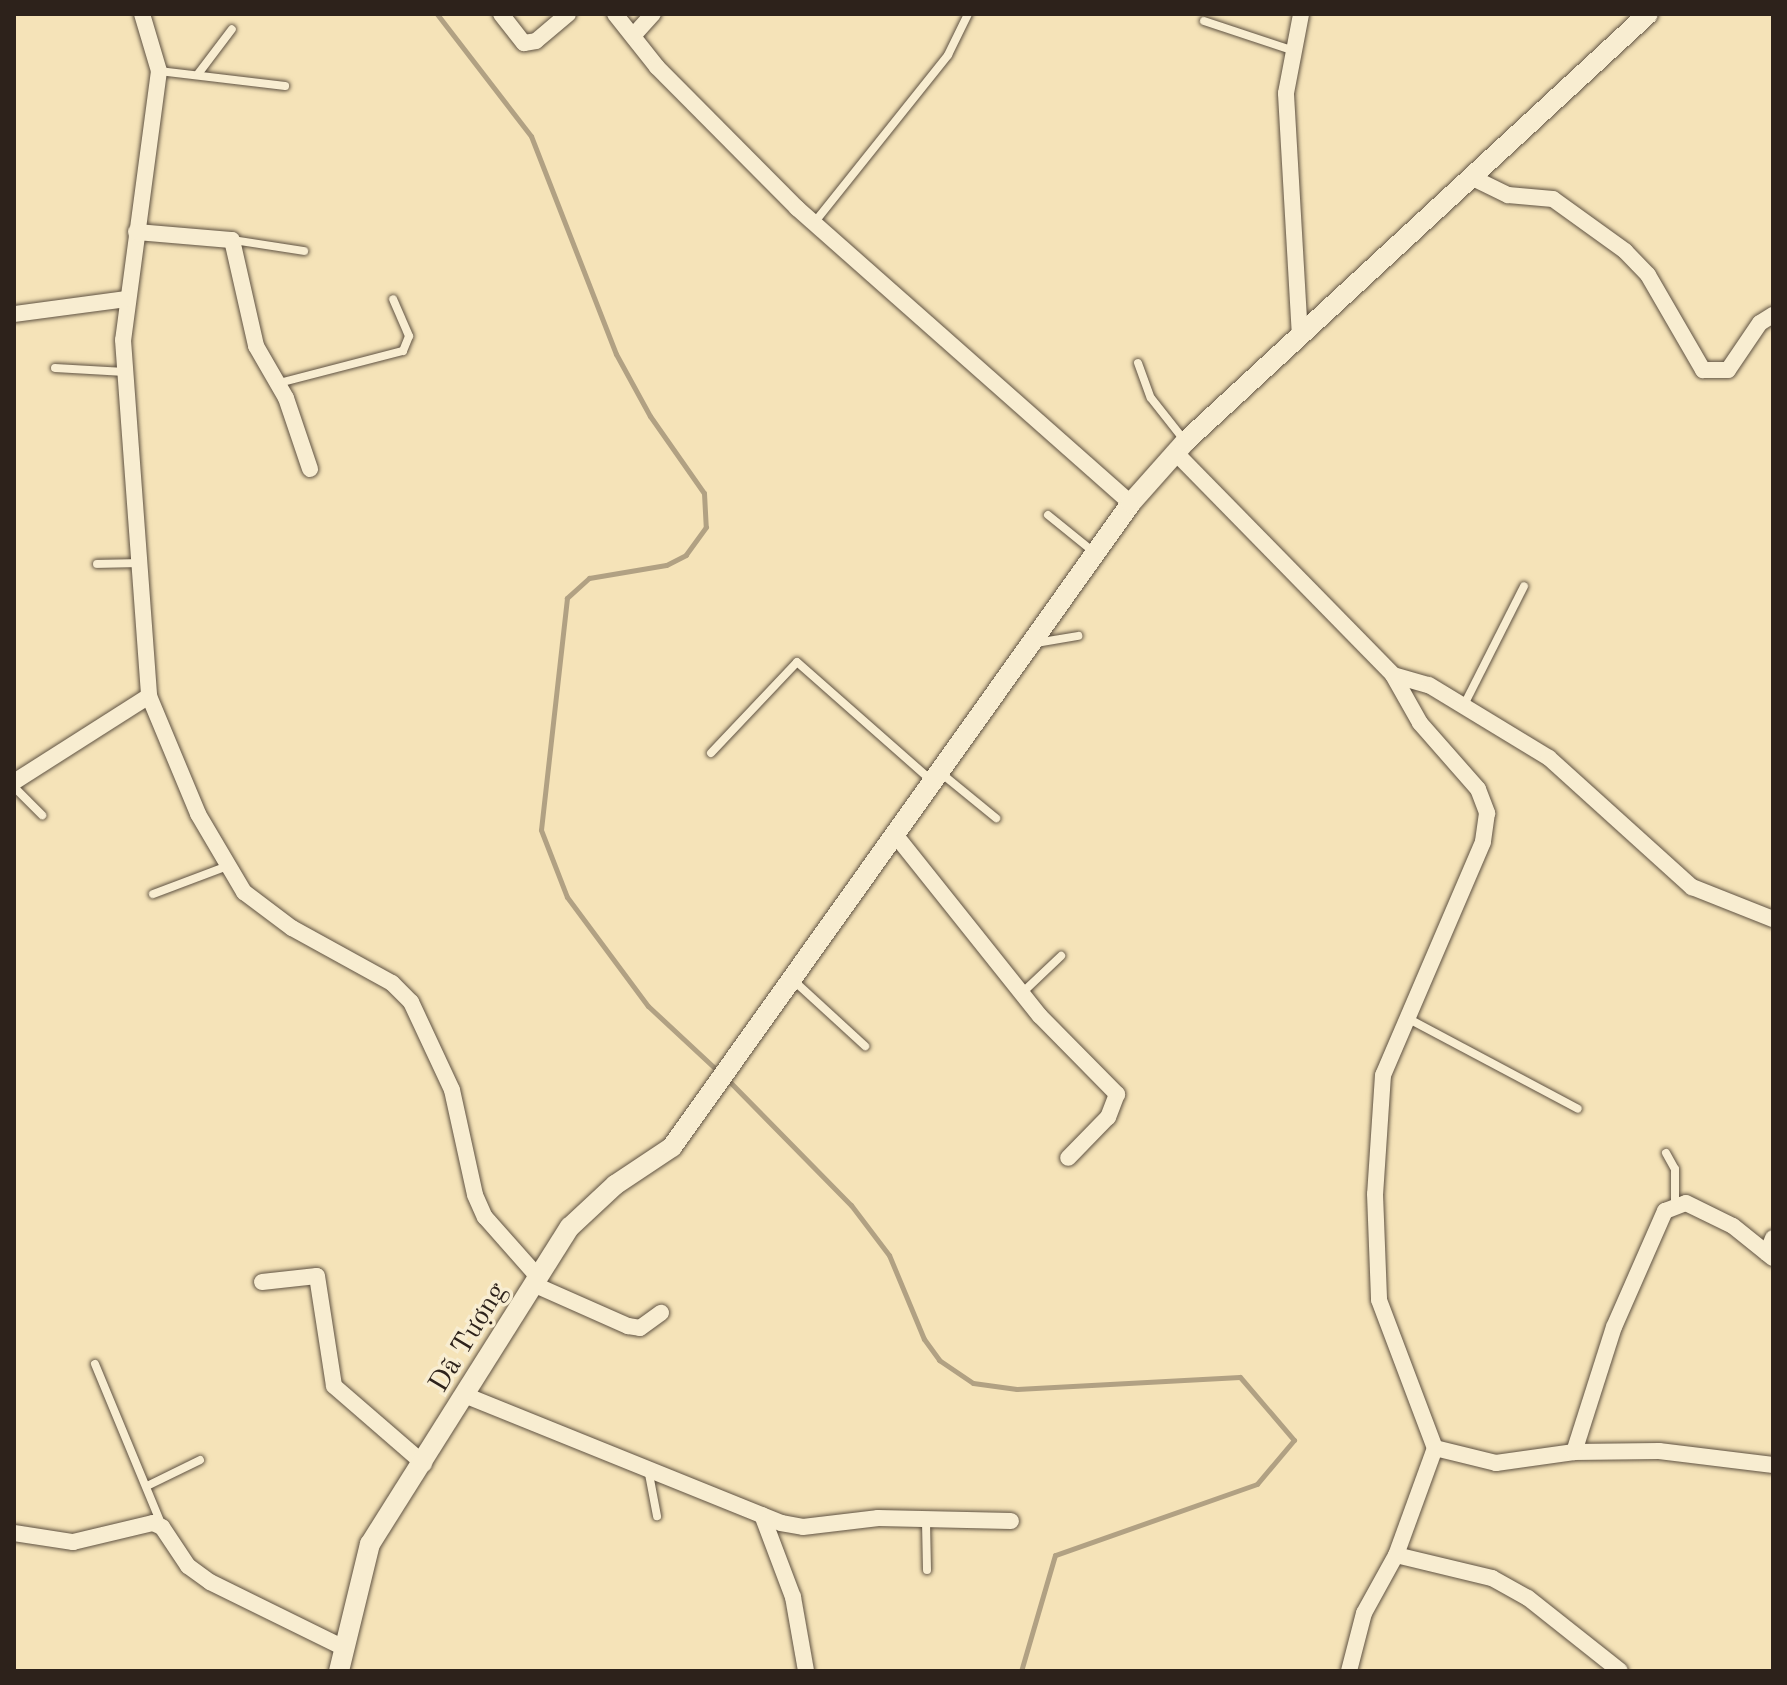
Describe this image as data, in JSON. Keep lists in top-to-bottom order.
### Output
{
  "streets": {
    "street": ["Dã Tượng"]
  }
}
